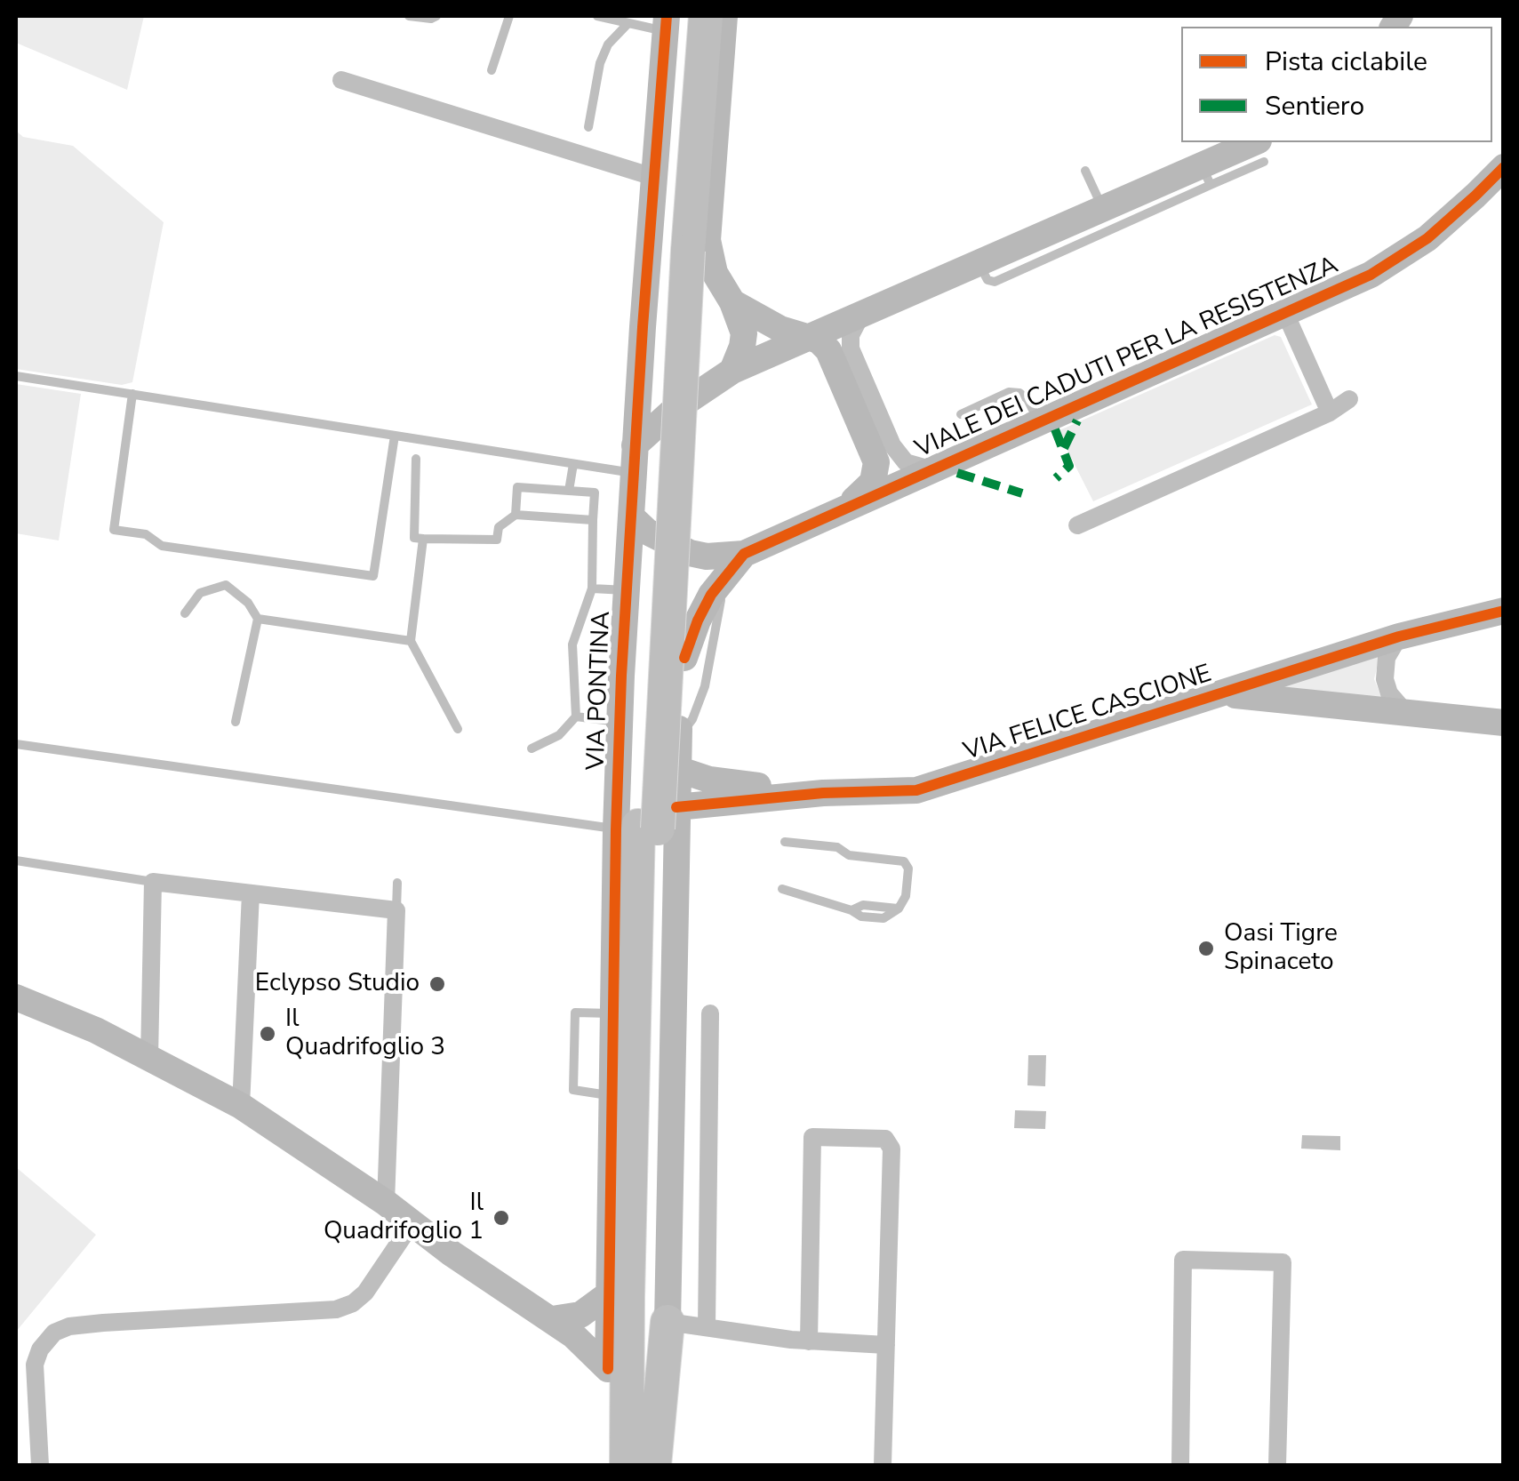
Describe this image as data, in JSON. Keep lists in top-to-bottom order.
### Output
{
  "streets": {
    "highway": ["VIA PONTINA"],
    "street": ["VIALE DEI CADUTI PER LA RESISTENZA", "VIA FELICE CASCIONE"]
  },
  "crossings": [
    ["VIALE DEI CADUTI PER LA RESISTENZA", "VIA PONTINA"],
    ["VIA PONTINA", "VIA FELICE CASCIONE"]
  ],
  "places": [
    "Oasi Tigre Spinaceto",
    "Eclypso Studio",
    "Il Quadrifoglio 3",
    "Il Quadrifoglio 1"
  ],
  "legend": ["Pista ciclabile", "Sentiero"]
}
